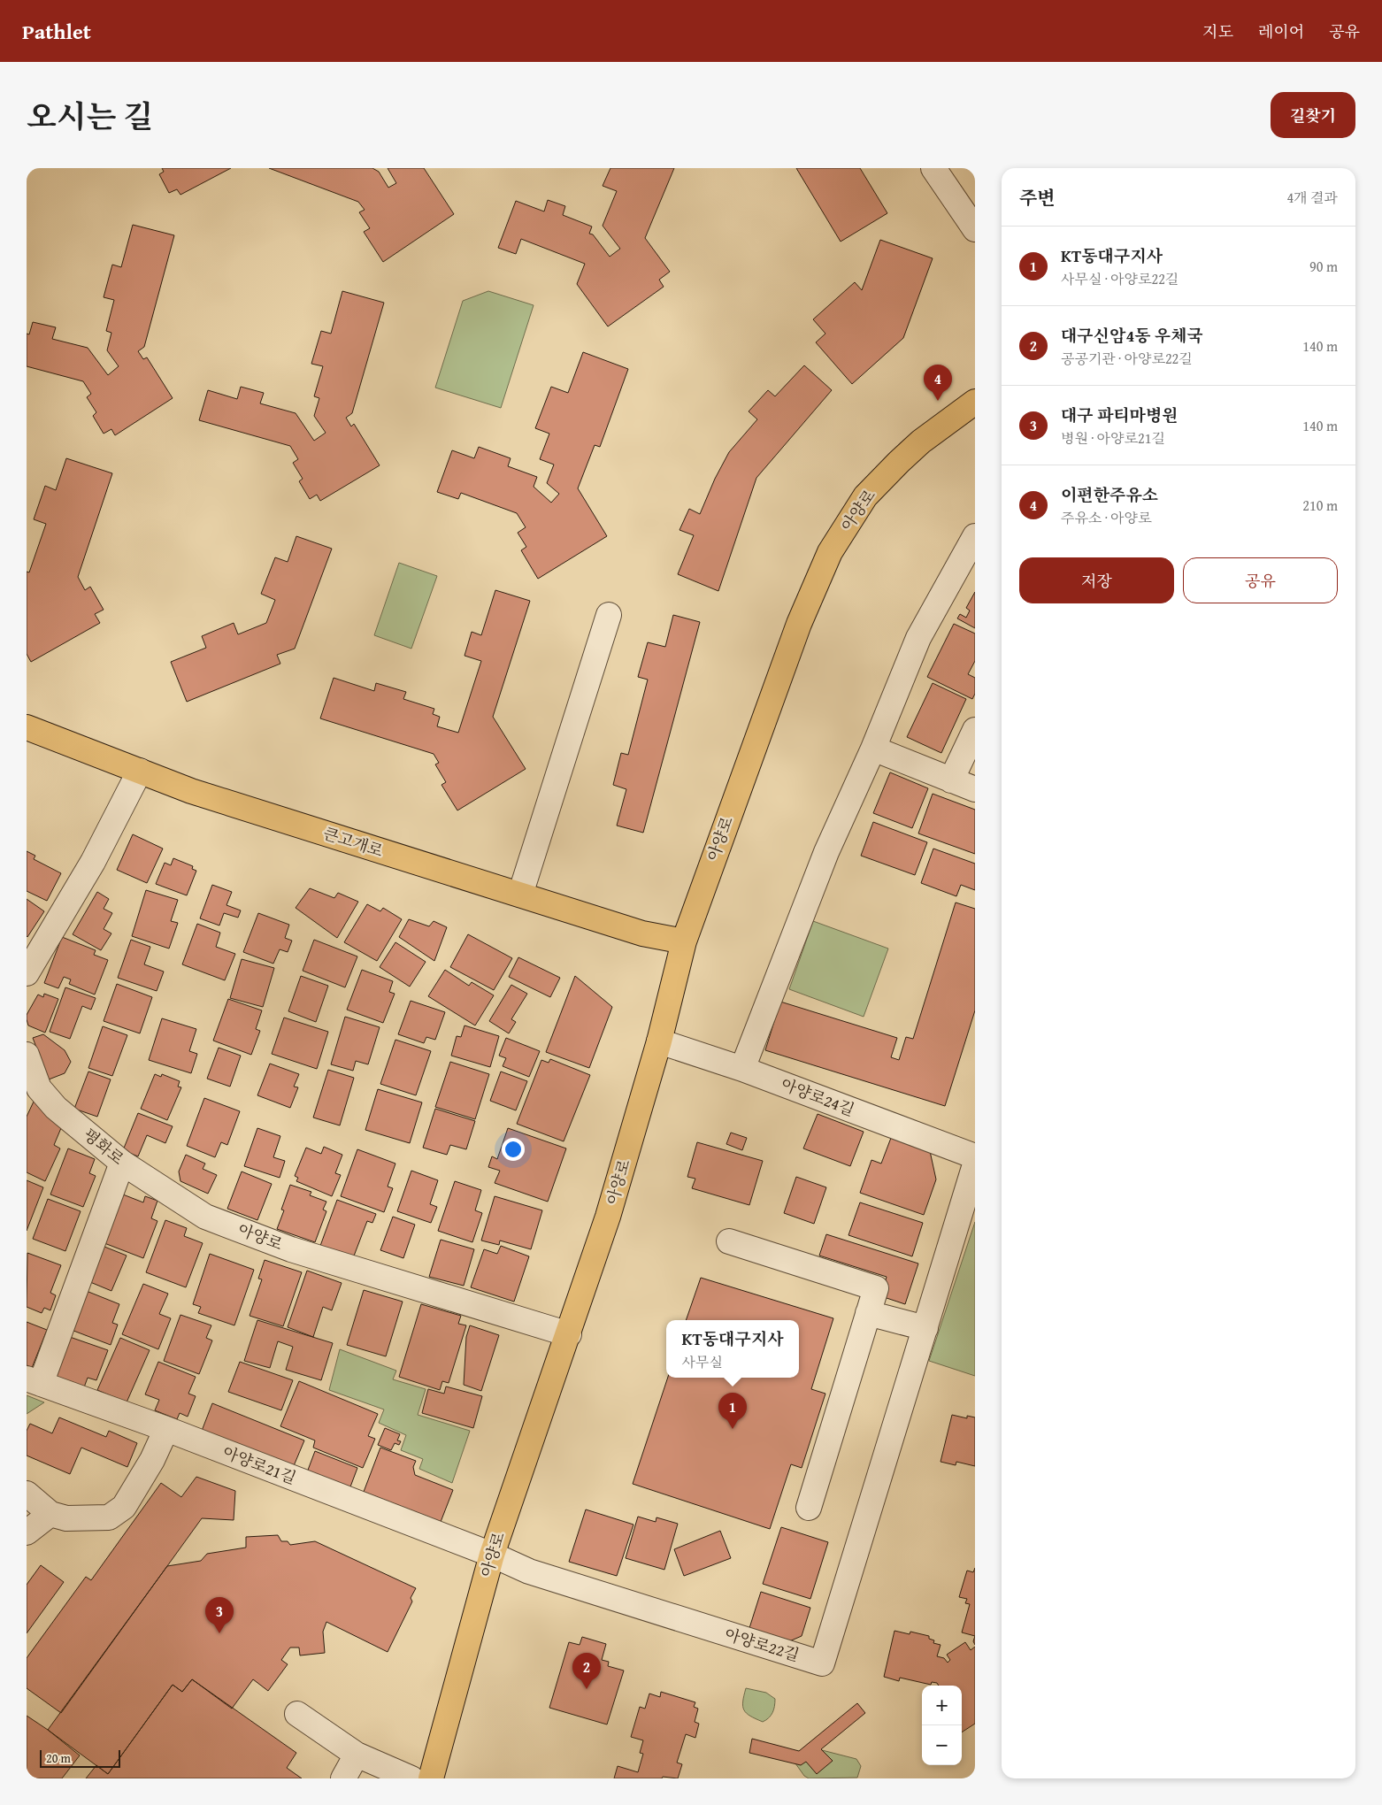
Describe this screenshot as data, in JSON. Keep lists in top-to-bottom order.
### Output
{
  "streets": {
    "main road": ["아양로", "큰고개로"],
    "street": [
      "아양로24길",
      "평화로",
      "아양로21길",
      "아양로22길"
    ]
  },
  "crossings": [
    ["아양로", "큰고개로"],
    ["아양로", "아양로24길"],
    ["아양로", "평화로"],
    ["아양로", "아양로21길"],
    ["아양로", "아양로22길"],
    ["아양로21길", "아양로22길"]
  ],
  "scale_bar": "20 m",
  "page": {
    "header": "Pathlet",
    "nav": ["지도", "레이어", "공유"],
    "title": "오시는 길",
    "buttons": [
      "길찾기",
      ["저장", "공유"]
    ],
    "heading": ["주변", "4개 결과"],
    "list": [
      {
        "mark": "1",
        "name": "KT동대구지사",
        "note": "사무실 · 아양로22길",
        "value": "90 m"
      },
      {
        "mark": "2",
        "name": "대구신암4동 우체국",
        "note": "공공기관 · 아양로22길",
        "value": "140 m"
      },
      {
        "mark": "3",
        "name": "대구 파티마병원",
        "note": "병원 · 아양로21길",
        "value": "140 m"
      },
      {
        "mark": "4",
        "name": "이편한주유소",
        "note": "주유소 · 아양로",
        "value": "210 m"
      }
    ],
    "pins": [
      "4",
      "1",
      "3",
      "2"
    ],
    "popup": ["KT동대구지사", "사무실"],
    "map_buttons": ["+", "−"],
    "scale": "20 m"
  }
}
